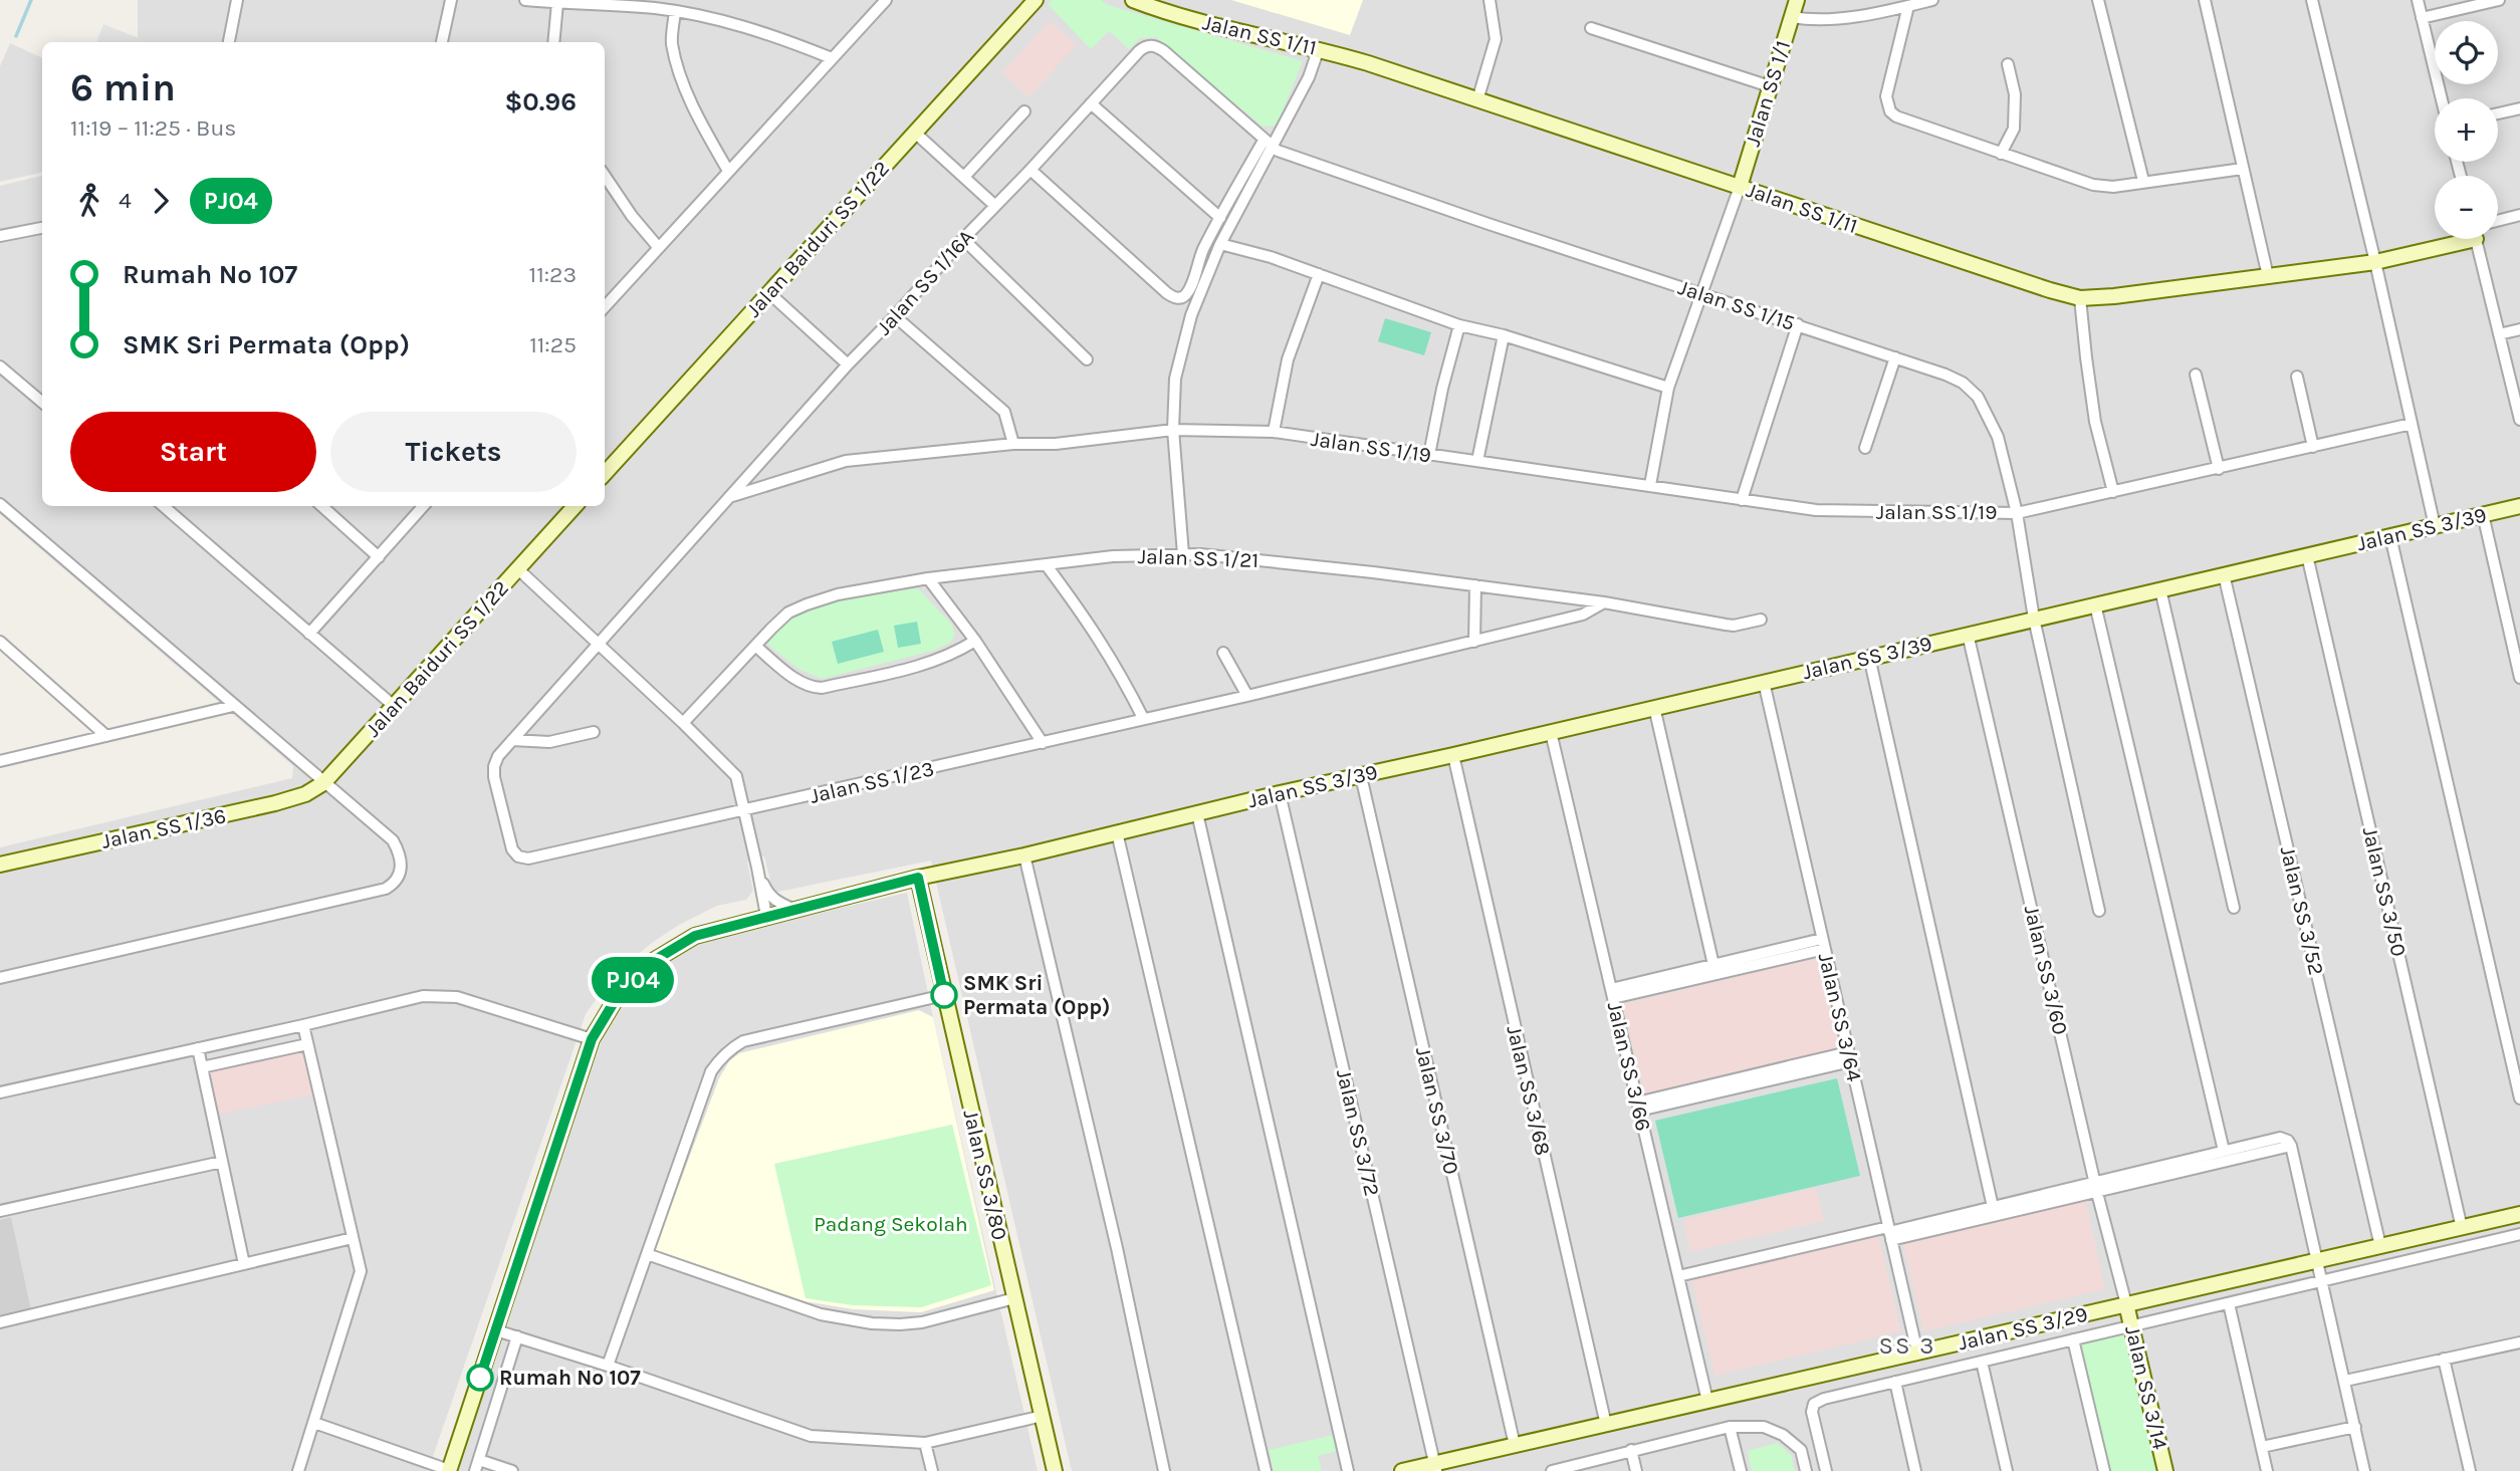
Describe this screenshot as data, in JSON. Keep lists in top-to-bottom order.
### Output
{
  "streets": {
    "street": [
      "Jalan SS 1/11",
      "Jalan SS 1/1",
      "Jalan Baiduri SS 1/22",
      "Jalan SS 1/16A",
      "Jalan SS 1/15",
      "Jalan SS 1/19",
      "Jalan SS 3/39",
      "Jalan SS 1/21",
      "Jalan SS 1/23",
      "Jalan SS 1/36",
      "Jalan SS 3/50",
      "Jalan SS 3/52",
      "Jalan SS 3/60",
      "Jalan SS 3/64",
      "Jalan SS 3/66",
      "Jalan SS 3/68",
      "Jalan SS 3/70",
      "Jalan SS 3/72",
      "Jalan SS 3/80",
      "Jalan SS 3/29",
      "Jalan SS 3/14"
    ]
  },
  "crossings": [
    ["Jalan SS 1/11", "Jalan SS 1/1"],
    ["Jalan Baiduri SS 1/22", "Jalan SS 1/36"],
    ["Jalan SS 1/16A", "Jalan SS 1/15"],
    ["Jalan SS 1/16A", "Jalan SS 1/19"],
    ["Jalan SS 1/16A", "Jalan SS 1/23"],
    ["Jalan SS 1/15", "Jalan SS 1/19"],
    ["Jalan SS 1/15", "Jalan SS 3/39"],
    ["Jalan SS 3/39", "Jalan SS 3/50"],
    ["Jalan SS 3/39", "Jalan SS 3/52"],
    ["Jalan SS 3/39", "Jalan SS 3/60"],
    ["Jalan SS 3/39", "Jalan SS 3/64"],
    ["Jalan SS 3/39", "Jalan SS 3/66"],
    ["Jalan SS 3/39", "Jalan SS 3/68"],
    ["Jalan SS 3/39", "Jalan SS 3/70"],
    ["Jalan SS 3/39", "Jalan SS 3/72"],
    ["Jalan SS 3/39", "Jalan SS 3/80"],
    ["Jalan SS 1/21", "Jalan SS 1/23"],
    ["Jalan SS 3/50", "Jalan SS 3/29"],
    ["Jalan SS 3/52", "Jalan SS 3/29"],
    ["Jalan SS 3/60", "Jalan SS 3/29"],
    ["Jalan SS 3/60", "Jalan SS 3/14"],
    ["Jalan SS 3/64", "Jalan SS 3/29"],
    ["Jalan SS 3/66", "Jalan SS 3/29"],
    ["Jalan SS 3/68", "Jalan SS 3/29"],
    ["Jalan SS 3/70", "Jalan SS 3/29"],
    ["Jalan SS 3/72", "Jalan SS 3/29"],
    ["Jalan SS 3/29", "Jalan SS 3/14"]
  ],
  "districts": ["SS 3"],
  "parks": ["Padang Sekolah"],
  "places": ["SMK Sri Permata (Opp)", "Rumah No 107"],
  "lines": ["bus line PJ04"],
  "page": {
    "on_map": "PJ04",
    "map_buttons": ["+", "−"],
    "heading": ["6 min", "11:19 – 11:25 · Bus", "$0.96"],
    "legs": ["4", "PJ04"],
    "list": [
      {
        "name": "Rumah No 107",
        "value": "11:23"
      },
      {
        "name": "SMK Sri Permata (Opp)",
        "value": "11:25"
      }
    ],
    "buttons": ["Start", "Tickets"]
  }
}
